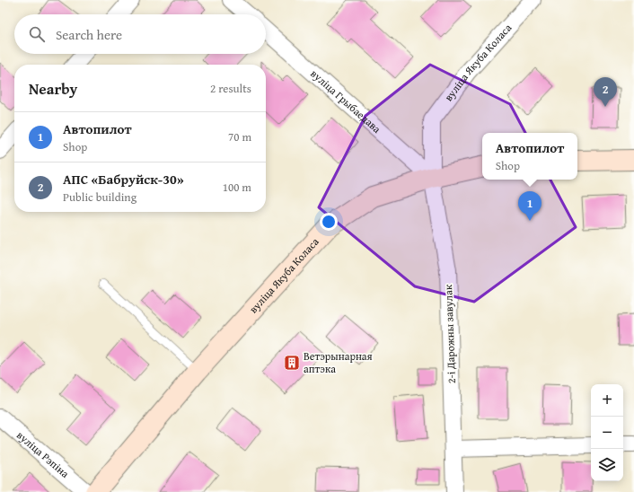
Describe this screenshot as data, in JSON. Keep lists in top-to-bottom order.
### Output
{
  "streets": {
    "main road": ["вуліца Якуба Коласа"],
    "street": ["вуліца Грыбаедава", "2-і Дарожны завулак", "вуліца Рэпіна"]
  },
  "crossings": [
    ["вуліца Якуба Коласа", "вуліца Грыбаедава"],
    ["вуліца Якуба Коласа", "2-і Дарожны завулак"],
    ["вуліца Грыбаедава", "2-і Дарожны завулак"]
  ],
  "places": {
    "building": ["Ветэрынарная аптэка"]
  },
  "page": {
    "search": "Search here",
    "heading": ["Nearby", "2 results"],
    "pins": ["2", "1"],
    "list": [
      {
        "mark": "1",
        "name": "Автопилот",
        "note": "Shop",
        "value": "70 m"
      },
      {
        "mark": "2",
        "name": "АПС «Бабруйск-30»",
        "note": "Public building",
        "value": "100 m"
      }
    ],
    "popup": ["Автопилот", "Shop"],
    "map_buttons": ["+", "−"]
  }
}
